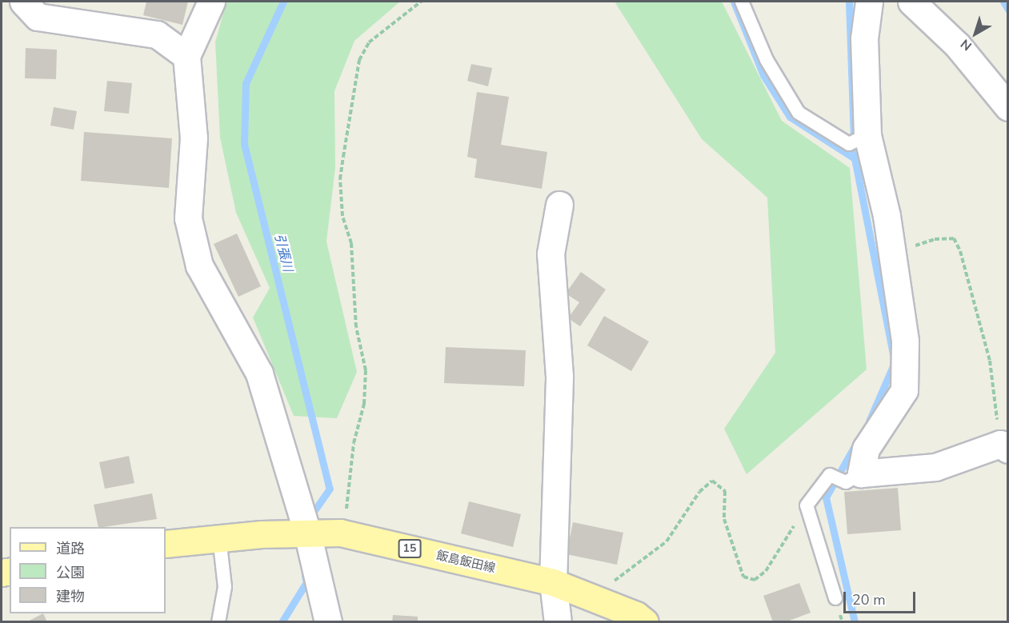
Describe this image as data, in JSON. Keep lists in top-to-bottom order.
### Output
{
  "streets": {
    "main road": ["15", "飯島飯田線"]
  },
  "water": ["引張川"],
  "legend": ["道路", "公園", "建物"],
  "scale_bar": "20 m",
  "north": "bottom left"
}
